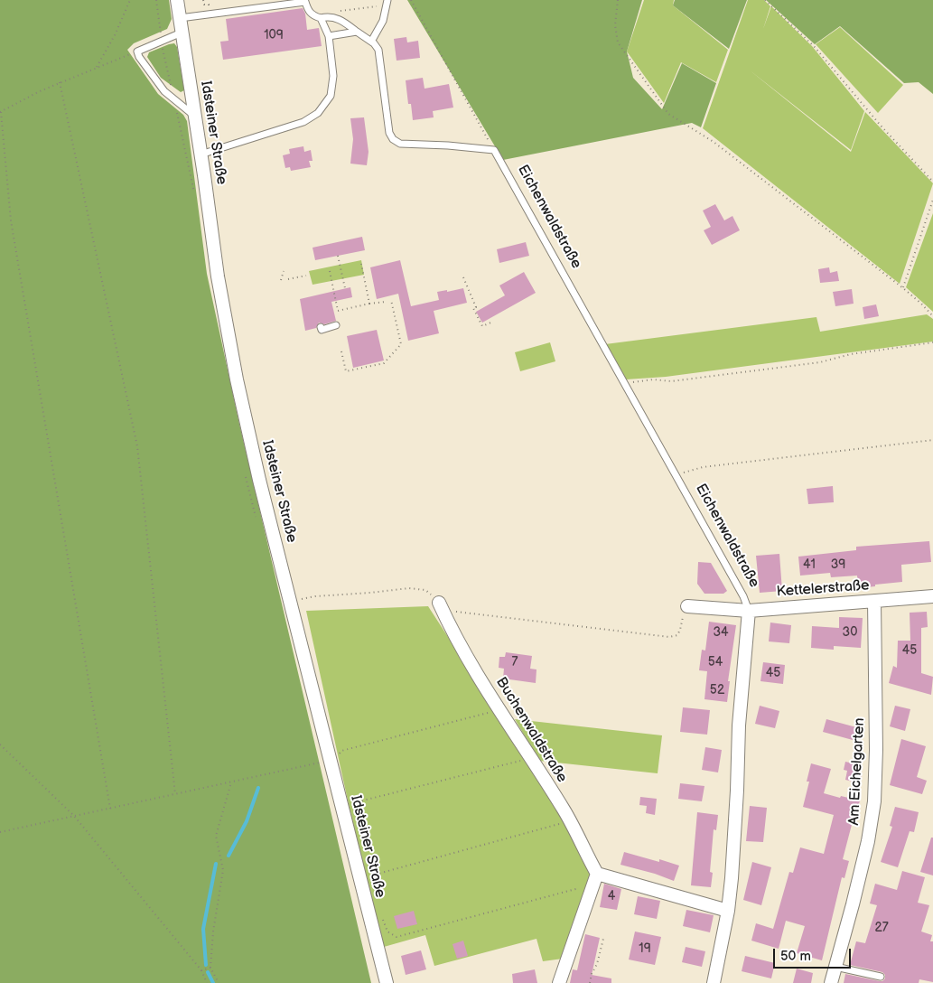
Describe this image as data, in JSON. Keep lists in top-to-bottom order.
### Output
{
  "streets": {
    "street": [
      "Idsteiner Straße",
      "Eichenwaldstraße",
      "Kettelerstraße",
      "Buchenwaldstraße",
      "Am Eichelgarten"
    ]
  },
  "crossings": [
    ["Eichenwaldstraße", "Kettelerstraße"],
    ["Kettelerstraße", "Am Eichelgarten"]
  ],
  "house_numbers": [
    "109",
    "41",
    "39",
    "34",
    "30",
    "45",
    "7",
    "54",
    "45",
    "52",
    "4",
    "27",
    "19"
  ],
  "scale_bar": "50 m"
}
